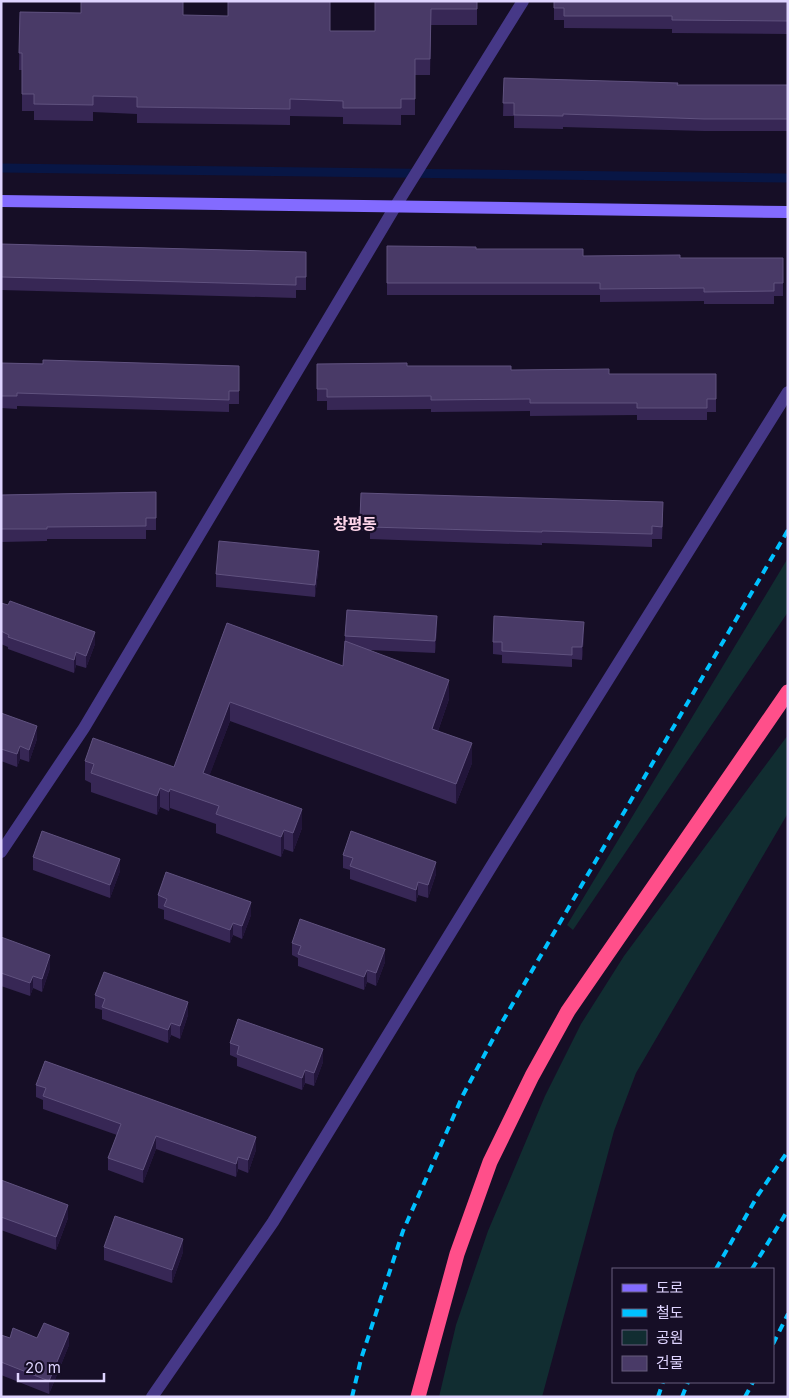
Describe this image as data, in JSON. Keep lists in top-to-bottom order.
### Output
{
  "districts": ["창평동"],
  "legend": [
    "도로",
    "철도",
    "공원",
    "건물"
  ],
  "scale_bar": "20 m"
}
